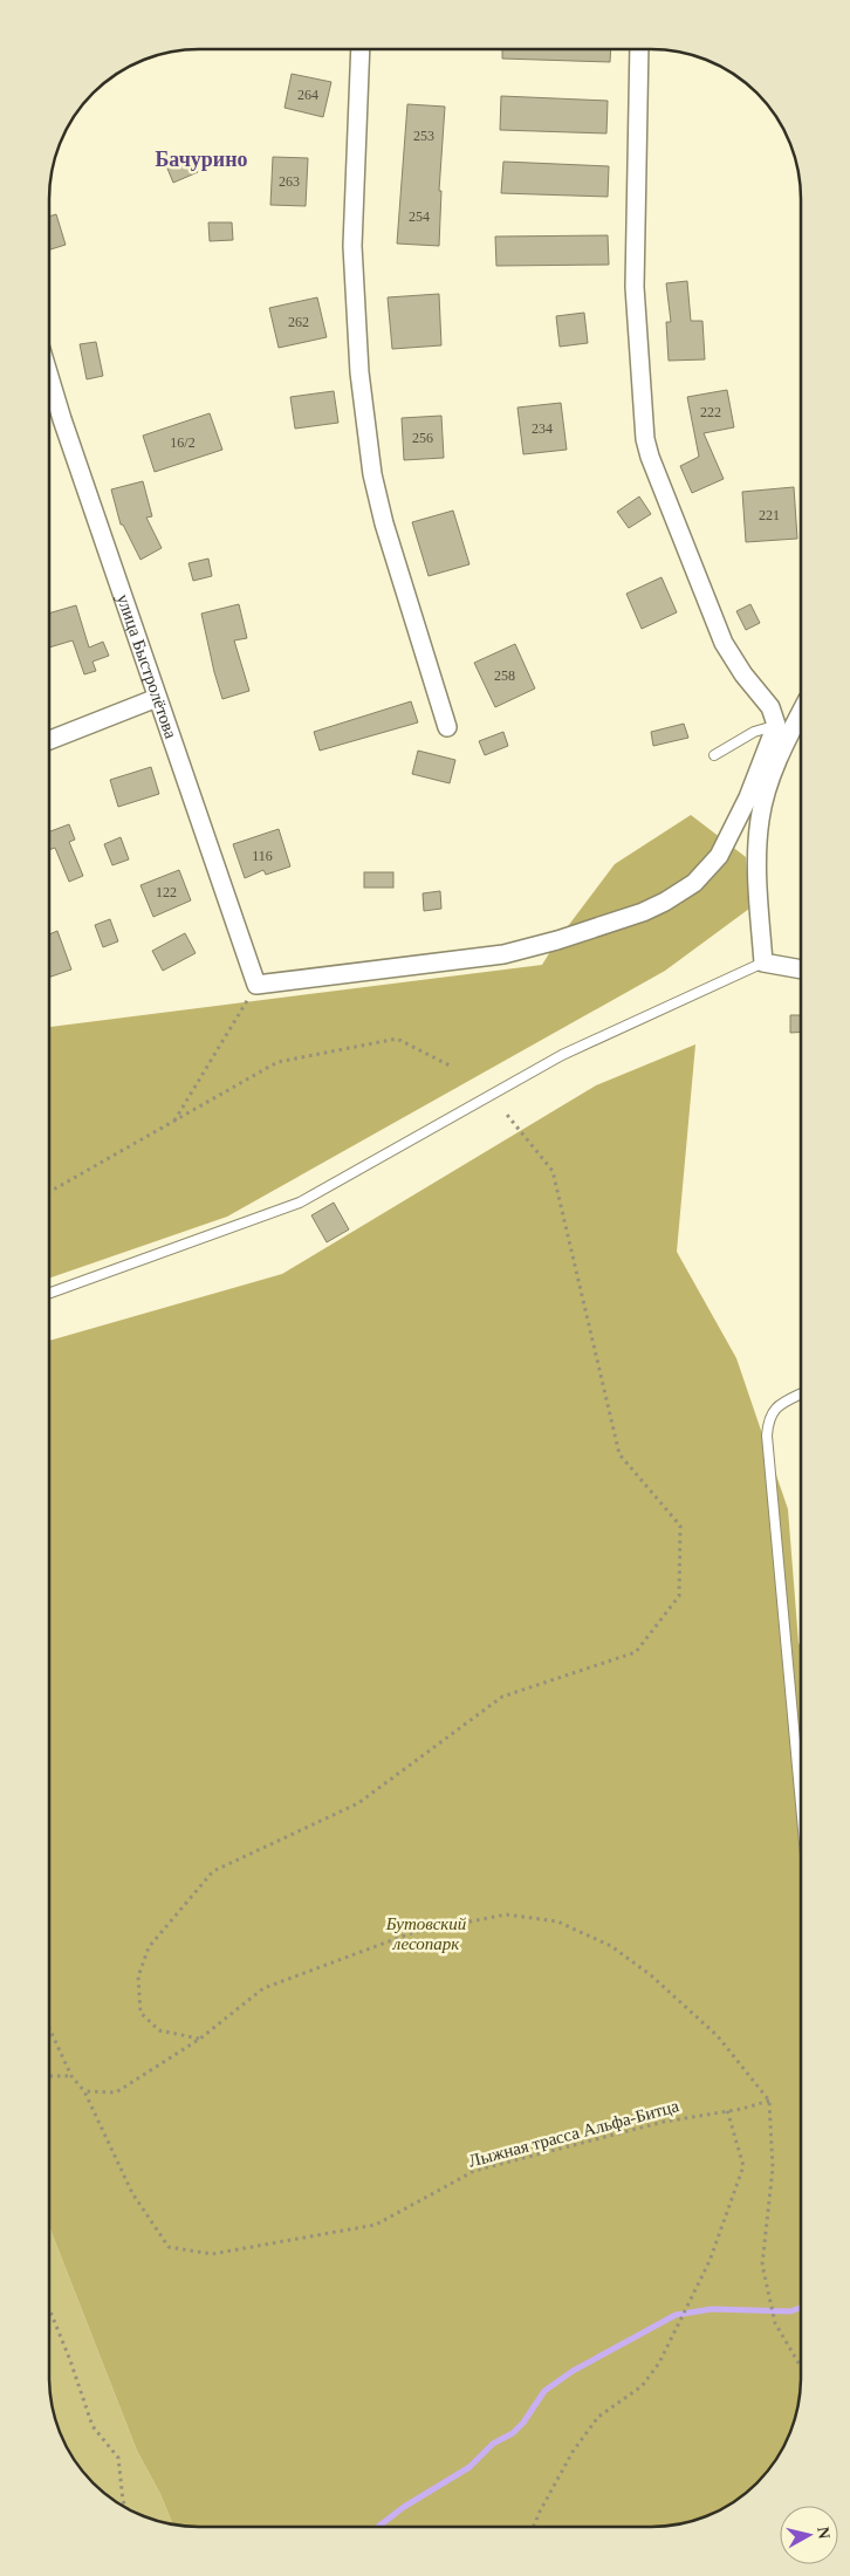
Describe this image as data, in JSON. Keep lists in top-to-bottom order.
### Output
{
  "streets": {
    "street": ["улица Быстролётова"],
    "path": ["Лыжная трасса Альфа-Битца"]
  },
  "districts": ["Бачурино"],
  "parks": ["Бутовский лесопарк"],
  "house_numbers": [
    "264",
    "253",
    "263",
    "254",
    "262",
    "222",
    "234",
    "256",
    "16/2",
    "221",
    "258",
    "116",
    "122"
  ],
  "north": "right"
}
